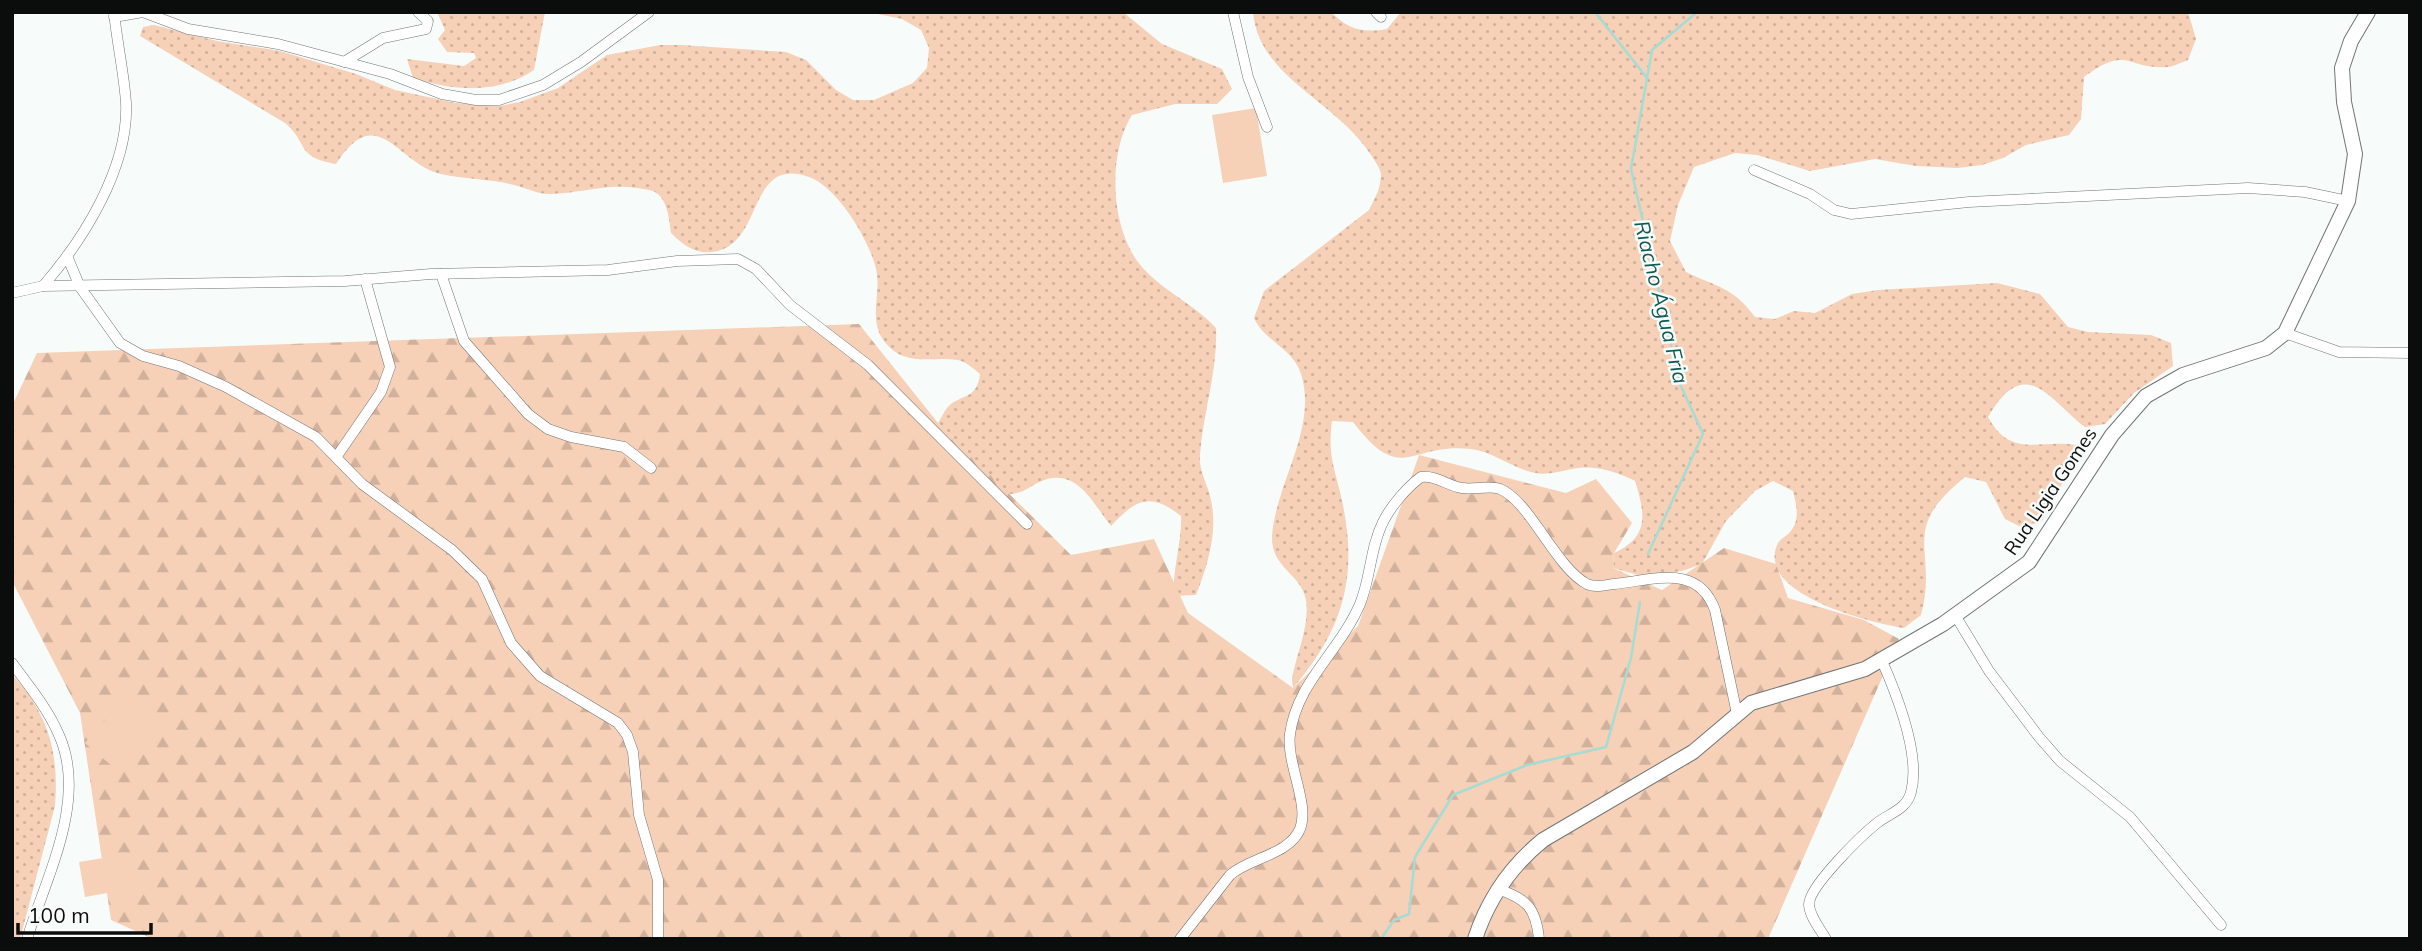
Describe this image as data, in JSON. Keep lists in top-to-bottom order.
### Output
{
  "streets": {
    "street": ["Rua Ligia Gomes"]
  },
  "water": ["Riacho Água Fria"],
  "scale_bar": "100 m"
}
